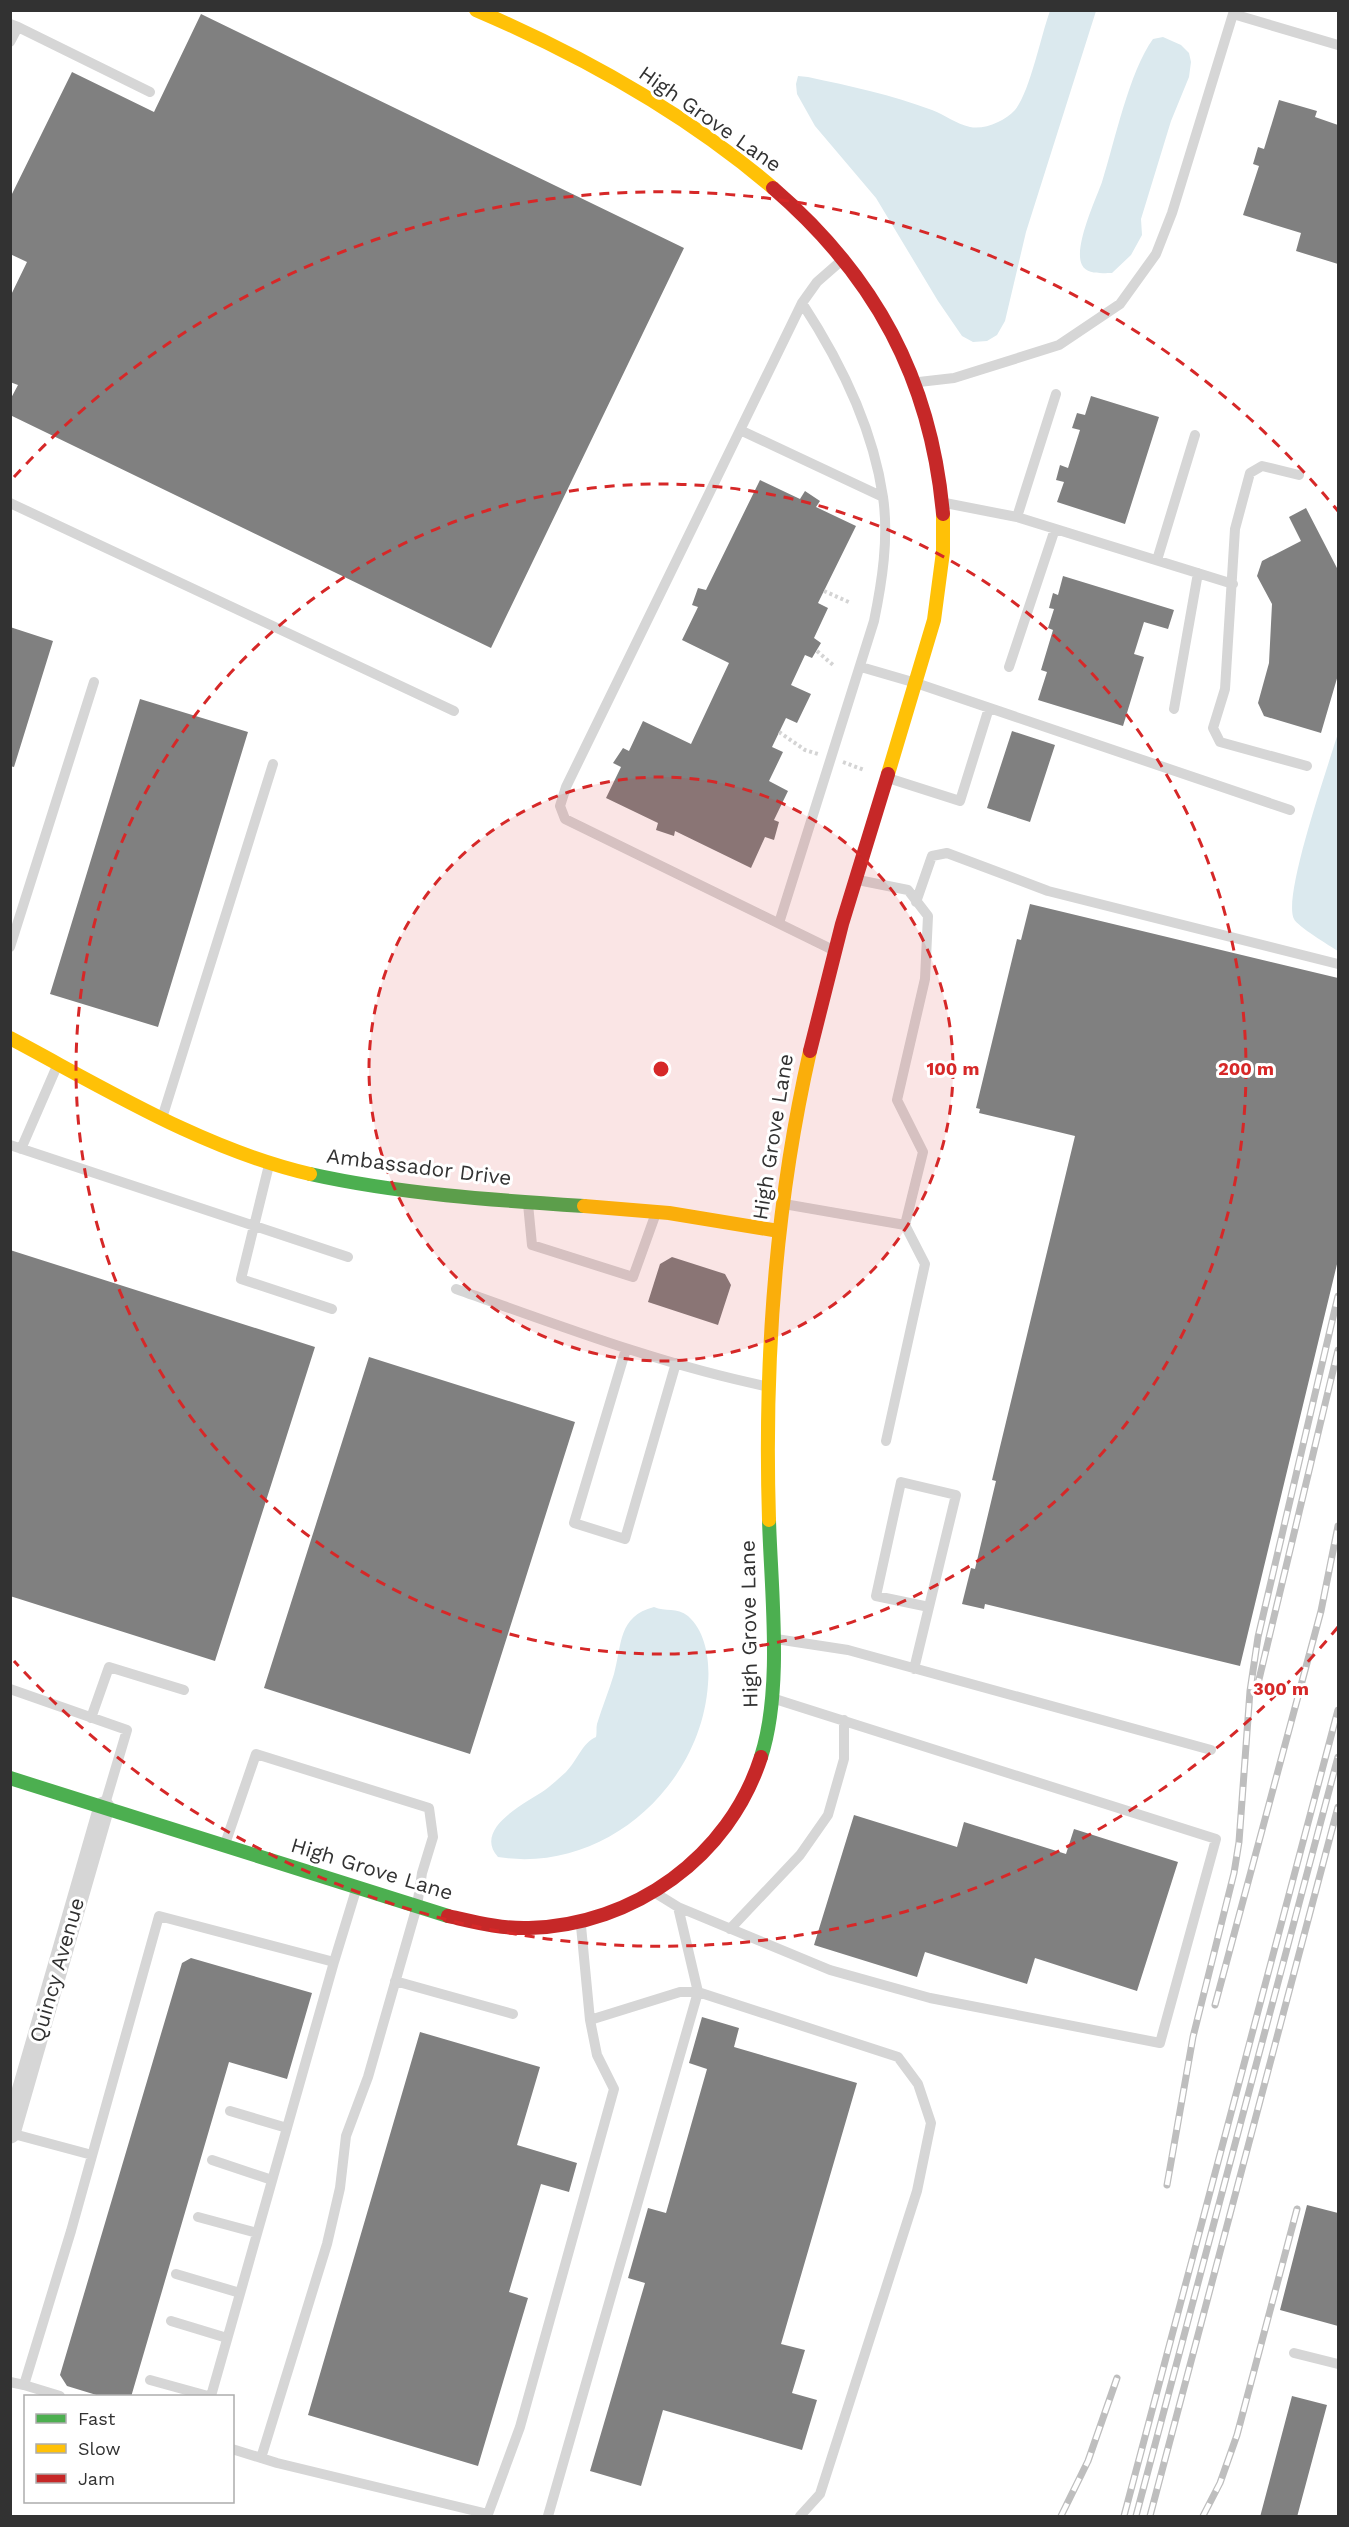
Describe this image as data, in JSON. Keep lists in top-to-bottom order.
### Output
{
  "streets": {
    "street": ["High Grove Lane", "Ambassador Drive", "Quincy Avenue"]
  },
  "crossings": [
    ["High Grove Lane", "Ambassador Drive"],
    ["High Grove Lane", "Quincy Avenue"]
  ],
  "legend": ["Fast", "Slow", "Jam"],
  "rings": ["100 m", "200 m", "300 m"]
}
